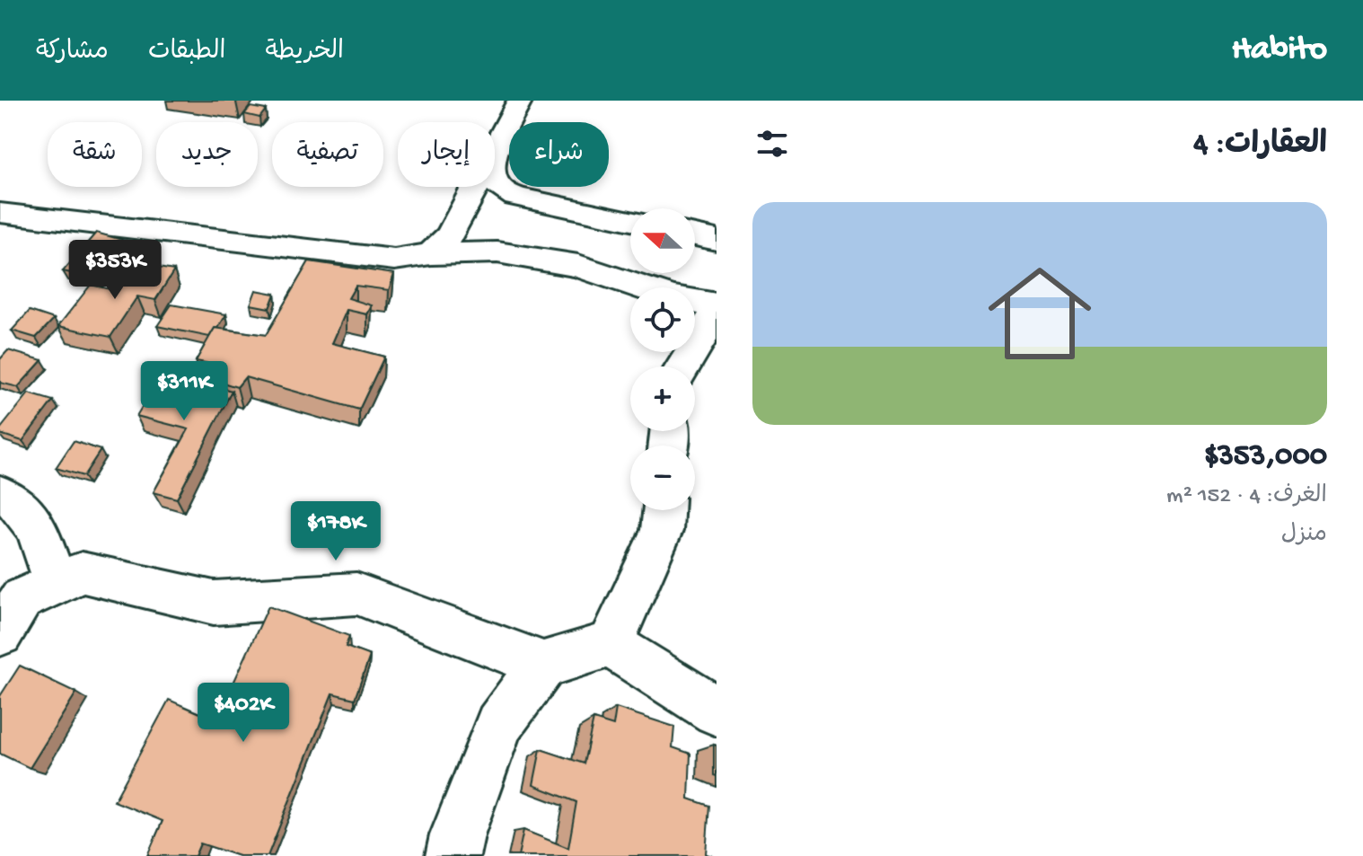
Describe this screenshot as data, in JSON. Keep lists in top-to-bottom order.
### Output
{
  "north": "left",
  "page": {
    "header": "Habito",
    "nav": ["الخريطة", "الطبقات", "مشاركة"],
    "heading": "العقارات: 4",
    "chip": [
      "شراء",
      "إيجار",
      "تصفية",
      "جديد",
      "شقة"
    ],
    "list": [
      {
        "name": "$353,000",
        "note": "الغرف: 4 · 152 m² · منزل"
      }
    ],
    "map_buttons": ["+", "−"],
    "price": [
      "$353K",
      "$311K",
      "$178K",
      "$402K"
    ]
  }
}
